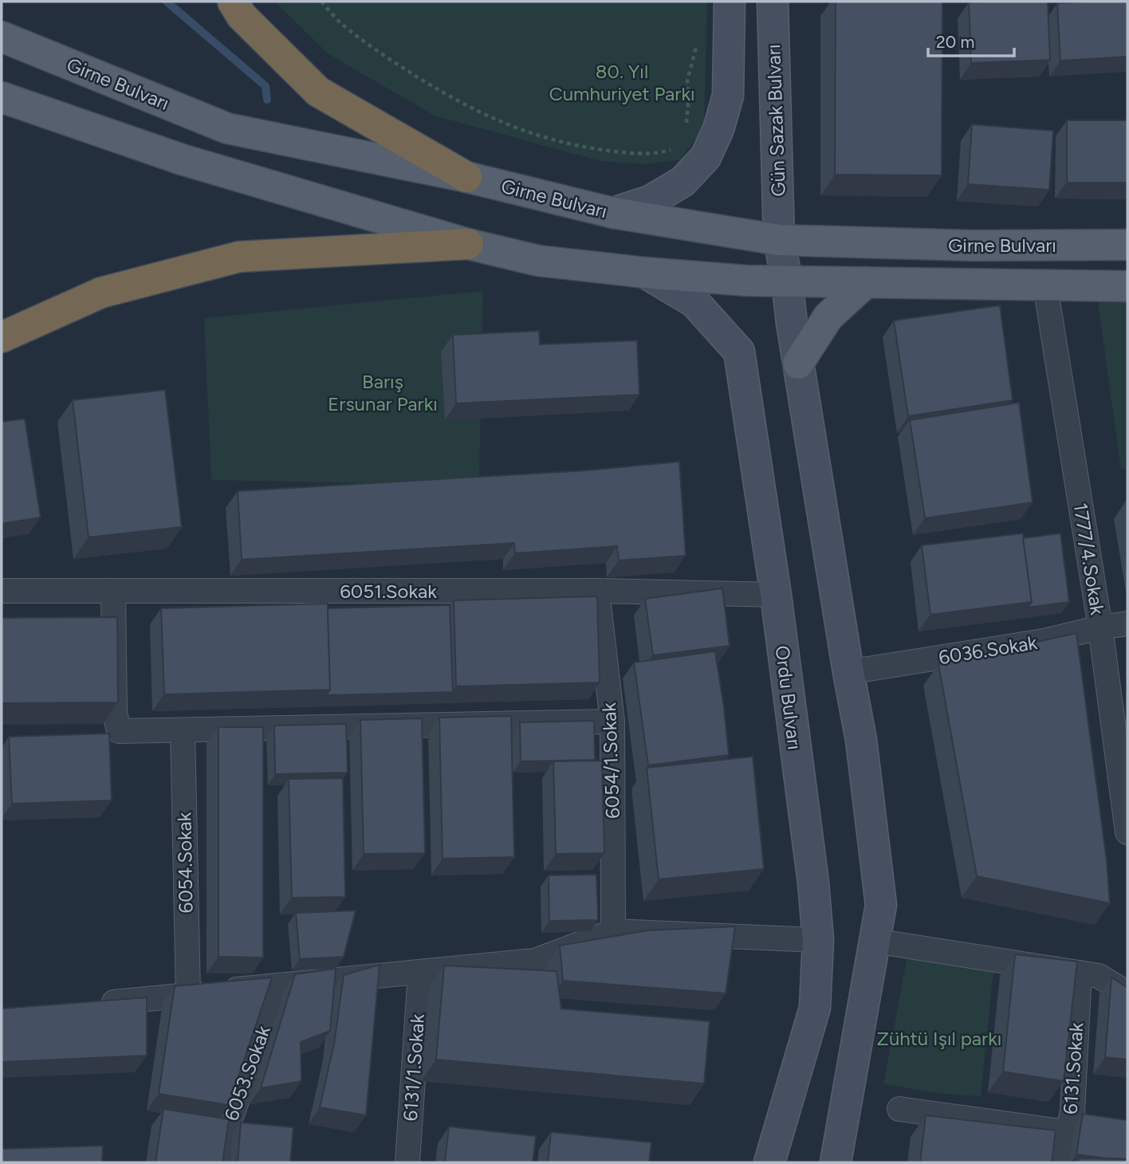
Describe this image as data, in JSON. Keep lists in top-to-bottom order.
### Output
{
  "streets": {
    "main road": ["Girne Bulvarı", "Gün Sazak Bulvarı", "Ordu Bulvarı"],
    "street": [
      "1777/4.Sokak",
      "6051.Sokak",
      "6036.Sokak",
      "6054/1.Sokak",
      "6054.Sokak",
      "6131/1.Sokak",
      "6131.Sokak",
      "6053.Sokak"
    ]
  },
  "crossings": [
    ["Girne Bulvarı", "Gün Sazak Bulvarı"],
    ["Girne Bulvarı", "1777/4.Sokak"],
    ["Girne Bulvarı", "Ordu Bulvarı"],
    ["1777/4.Sokak", "6036.Sokak"],
    ["6051.Sokak", "Ordu Bulvarı"],
    ["6051.Sokak", "6054/1.Sokak"]
  ],
  "parks": ["80. Yıl Cumhuriyet Parkı", "Barış Ersunar Parkı", "Zühtü Işıl parkı"],
  "scale_bar": "20 m"
}
